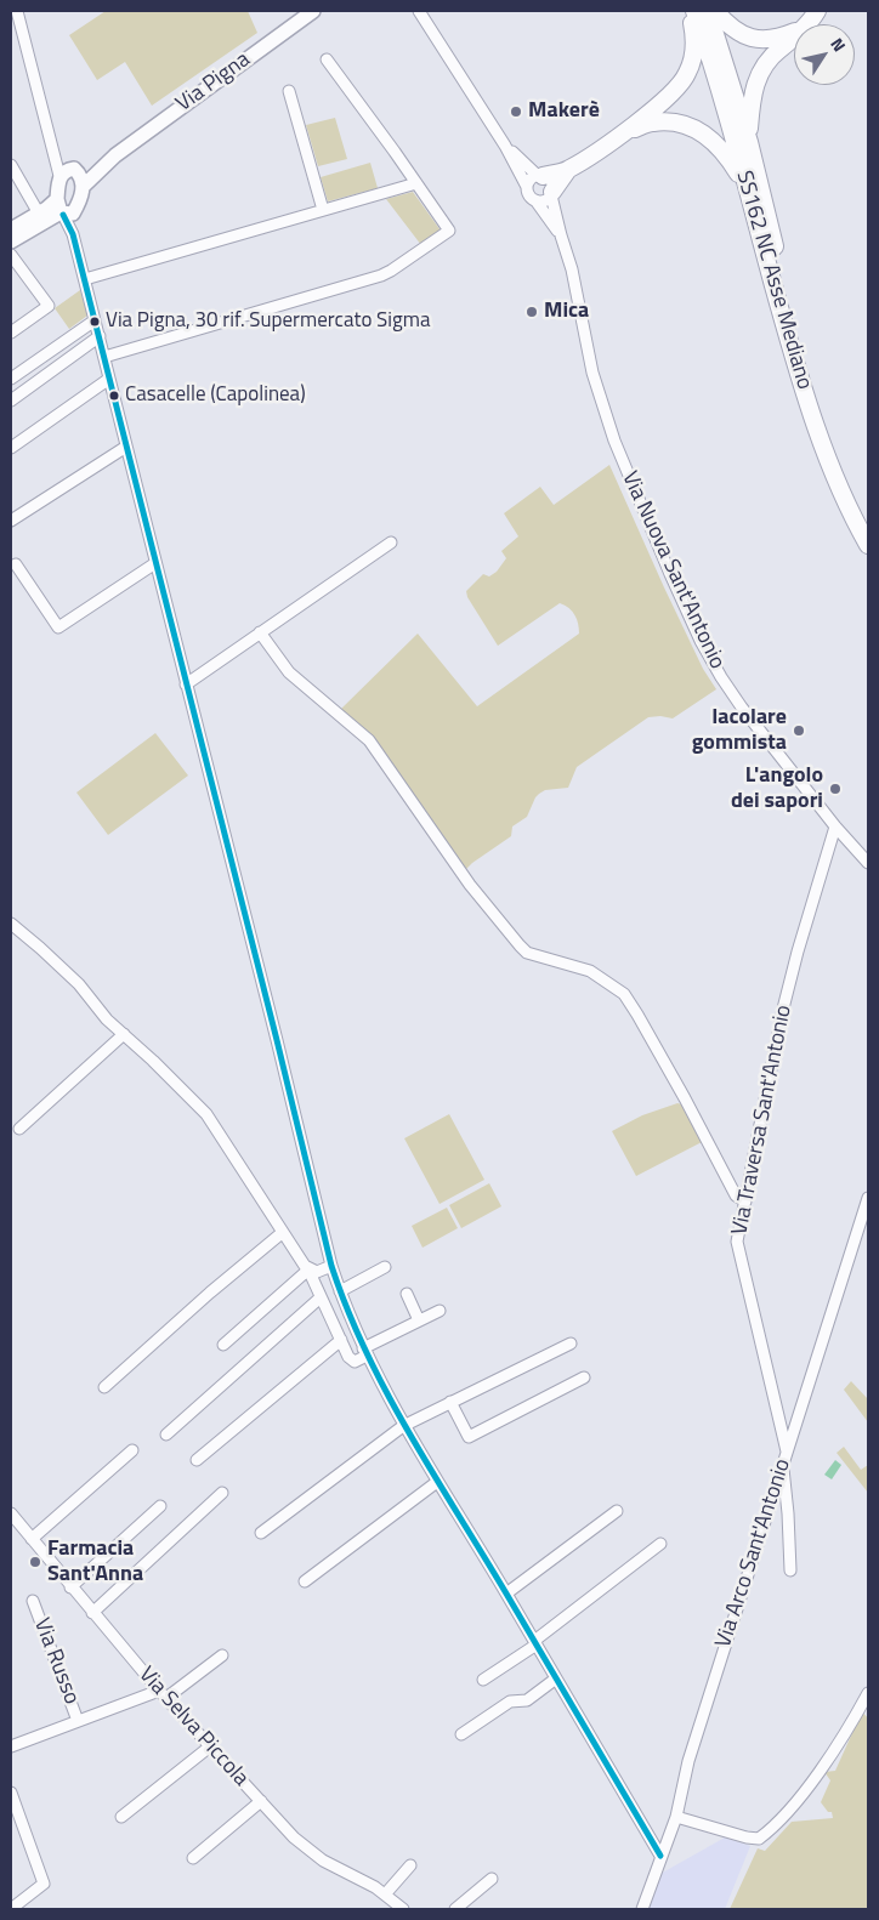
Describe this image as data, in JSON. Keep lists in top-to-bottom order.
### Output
{
  "streets": {
    "highway": ["SS162 NC Asse Mediano"],
    "main road": ["Via Pigna"],
    "street": [
      "Via Nuova Sant'Antonio",
      "Via Traversa Sant'Antonio",
      "Via Arco Sant'Antonio",
      "Via Russo",
      "Via Selva Piccola"
    ]
  },
  "crossings": [
    ["Via Nuova Sant'Antonio", "Via Traversa Sant'Antonio"],
    ["Via Traversa Sant'Antonio", "Via Arco Sant'Antonio"]
  ],
  "places": [
    "Makerè",
    "Mica",
    "Via Pigna, 30 rif. Supermercato Sigma",
    "Casacelle (Capolinea)",
    "Iacolare gommista",
    "L'angolo dei sapori",
    "Farmacia Sant'Anna"
  ],
  "north": "top right"
}
